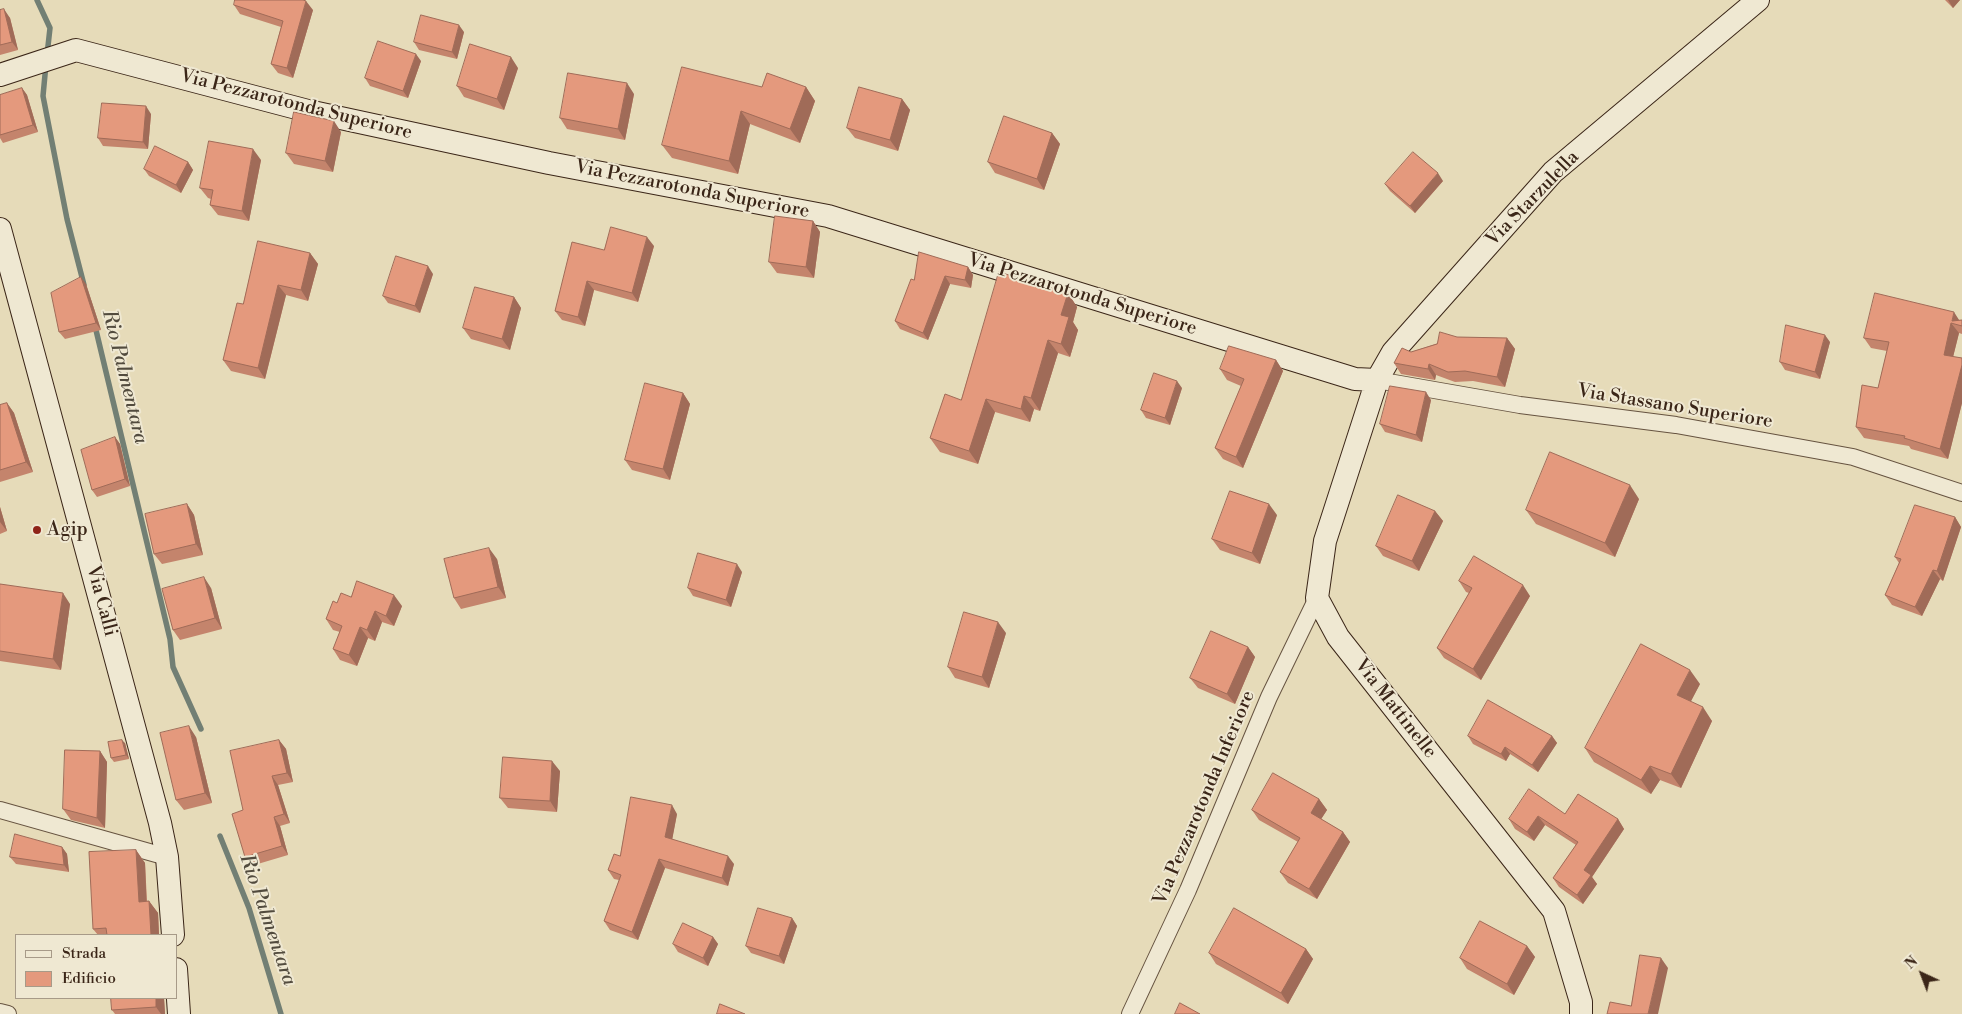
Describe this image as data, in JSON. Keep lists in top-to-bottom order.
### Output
{
  "streets": {
    "street": [
      "Via Pezzarotonda Superiore",
      "Via Starzulella",
      "Via Stassano Superiore",
      "Via Calli",
      "Via Mattinelle",
      "Via Pezzarotonda Inferiore"
    ]
  },
  "crossings": [
    ["Via Pezzarotonda Superiore", "Via Starzulella"],
    ["Via Pezzarotonda Superiore", "Via Stassano Superiore"],
    ["Via Starzulella", "Via Stassano Superiore"],
    ["Via Mattinelle", "Via Pezzarotonda Inferiore"]
  ],
  "water": ["Rio Palmentara"],
  "places": ["Agip"],
  "legend": ["Strada", "Edificio"],
  "north": "top left"
}
